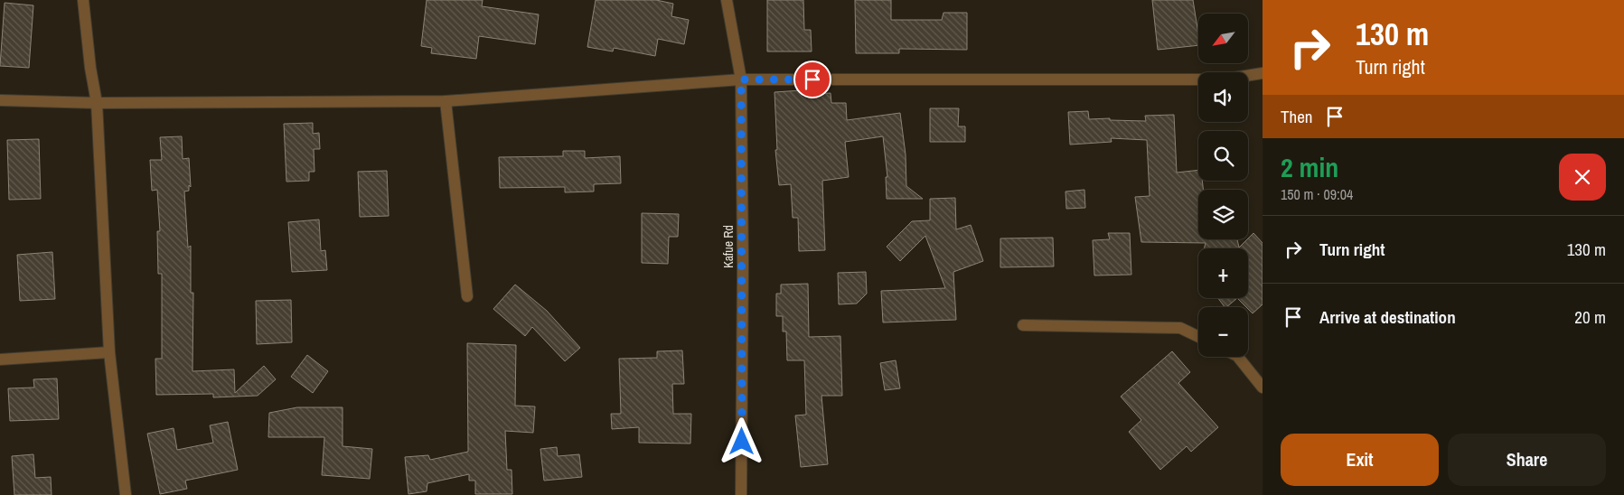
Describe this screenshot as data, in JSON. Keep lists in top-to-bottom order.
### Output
{
  "streets": {
    "street": ["Kafue Rd"]
  },
  "north": "bottom left",
  "page": {
    "turn": ["130 m", "Turn right"],
    "map_buttons": ["+", "−"],
    "then": "Then",
    "heading": ["2 min", "150 m · 09:04"],
    "list": [
      {
        "name": "Turn right",
        "value": "130 m"
      },
      {
        "name": "Arrive at destination",
        "value": "20 m"
      }
    ],
    "buttons": ["Exit", "Share"]
  }
}
